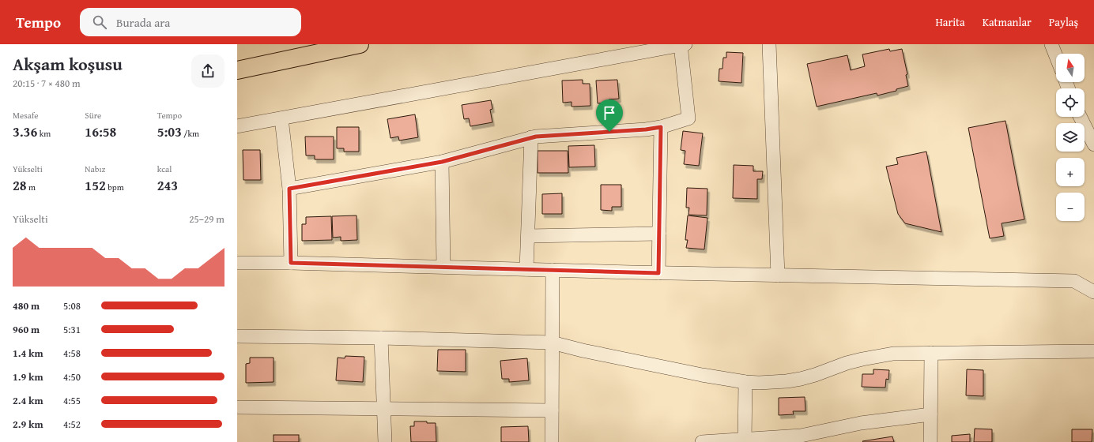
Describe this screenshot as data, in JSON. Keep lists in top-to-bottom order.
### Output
{
  "north": "top",
  "page": {
    "header": "Tempo",
    "search": "Burada ara",
    "nav": ["Harita", "Katmanlar", "Paylaş"],
    "heading": ["Akşam koşusu", "20:15 · 7 × 480 m"],
    "map_buttons": ["+", "−"],
    "stats": [
      ["Mesafe", "3.36 km"],
      ["Süre", "16:58"],
      ["Tempo", "5:03 /km"],
      ["Yükselti", "28 m"],
      ["Nabız", "152 bpm"],
      ["kcal", "243"]
    ],
    "chart": ["Yükselti", "25–29 m"],
    "list": [
      {
        "name": "480 m",
        "note": "5:08"
      },
      {
        "name": "960 m",
        "note": "5:31"
      },
      {
        "name": "1.4 km",
        "note": "4:58"
      },
      {
        "name": "1.9 km",
        "note": "4:50"
      },
      {
        "name": "2.4 km",
        "note": "4:55"
      },
      {
        "name": "2.9 km",
        "note": "4:52"
      }
    ]
  }
}
